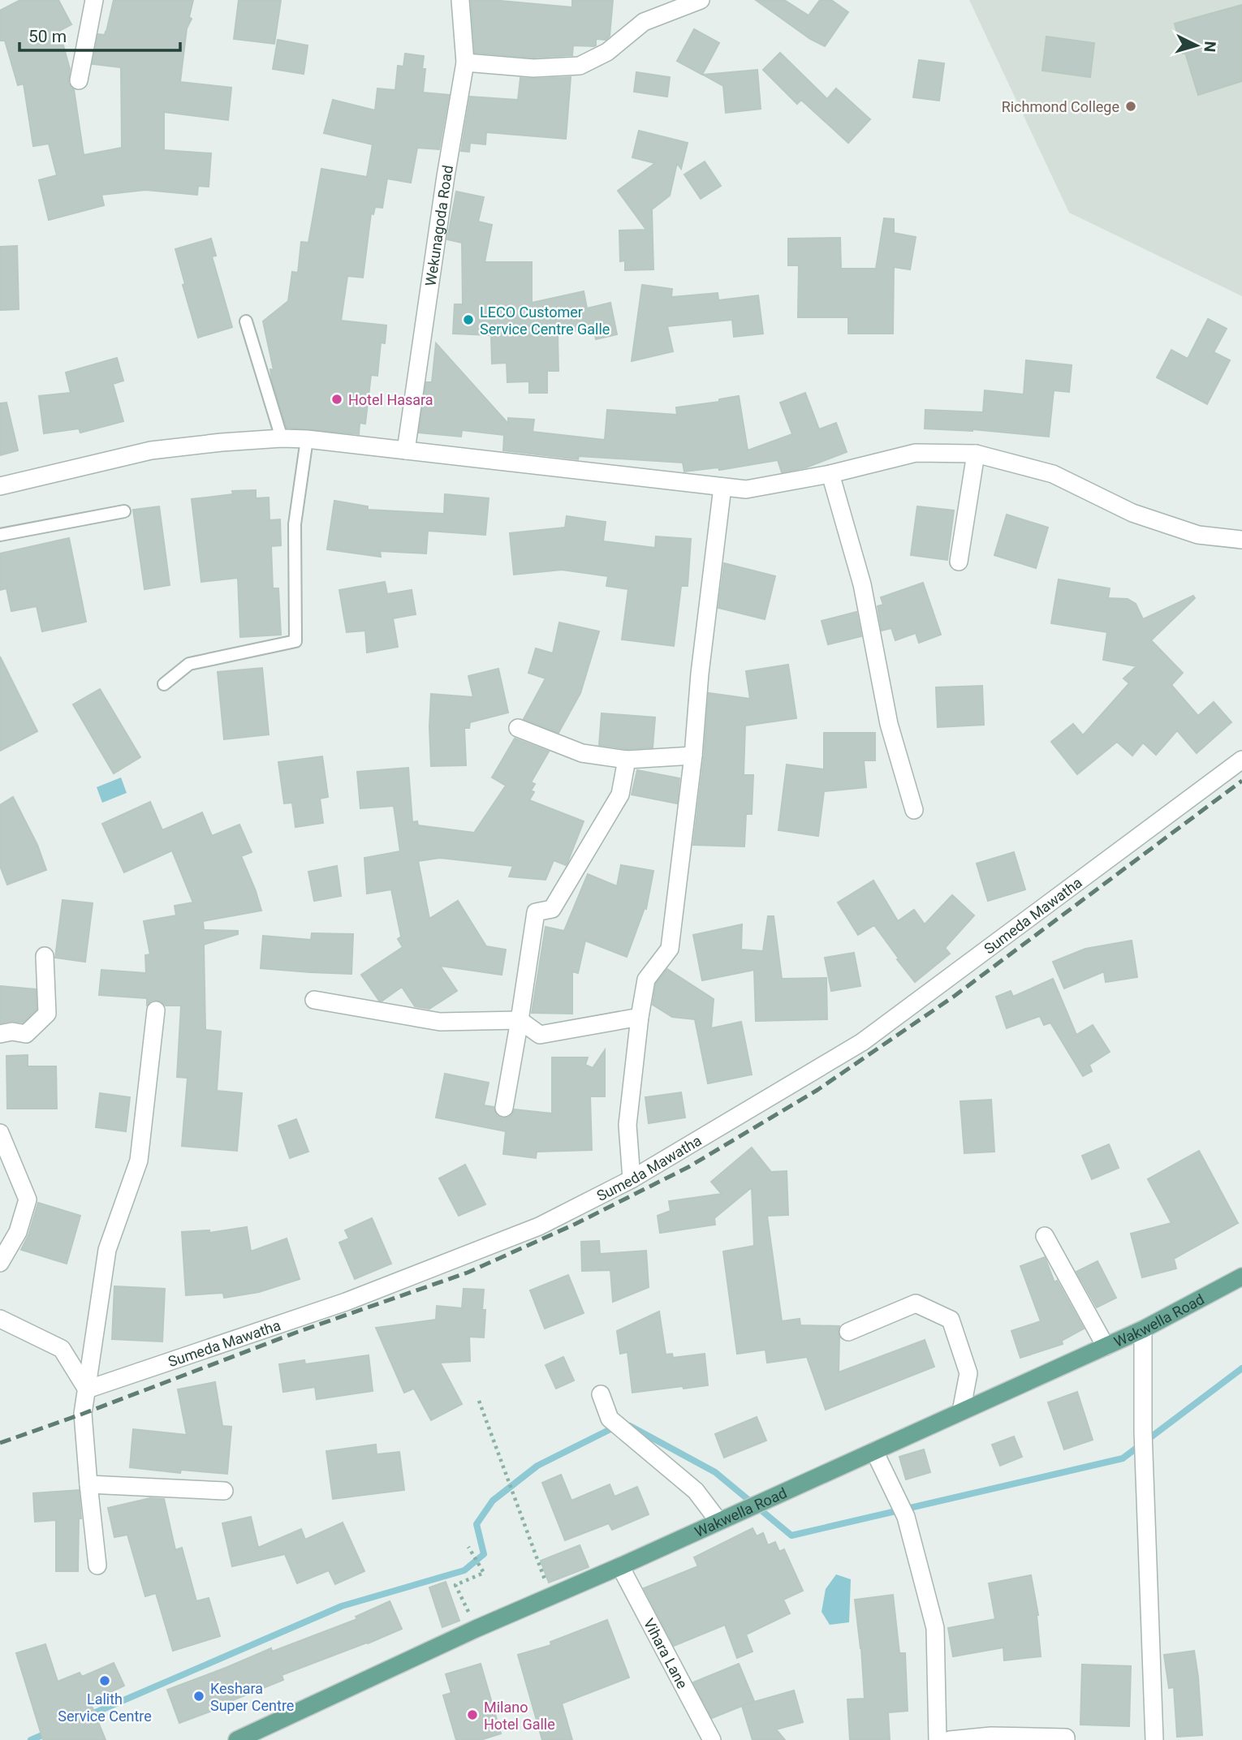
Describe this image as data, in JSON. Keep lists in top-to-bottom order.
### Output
{
  "streets": {
    "main road": ["Wakwella Road"],
    "street": ["Wekunagoda Road", "Sumeda Mawatha", "Vihara Lane"]
  },
  "crossings": [
    ["Wakwella Road", "Vihara Lane"]
  ],
  "places": [
    "Richmond College",
    "LECO Customer Service Centre Galle",
    "Hotel Hasara",
    "Lalith Service Centre",
    "Keshara Super Centre",
    "Milano Hotel Galle"
  ],
  "scale_bar": "50 m",
  "north": "right"
}
